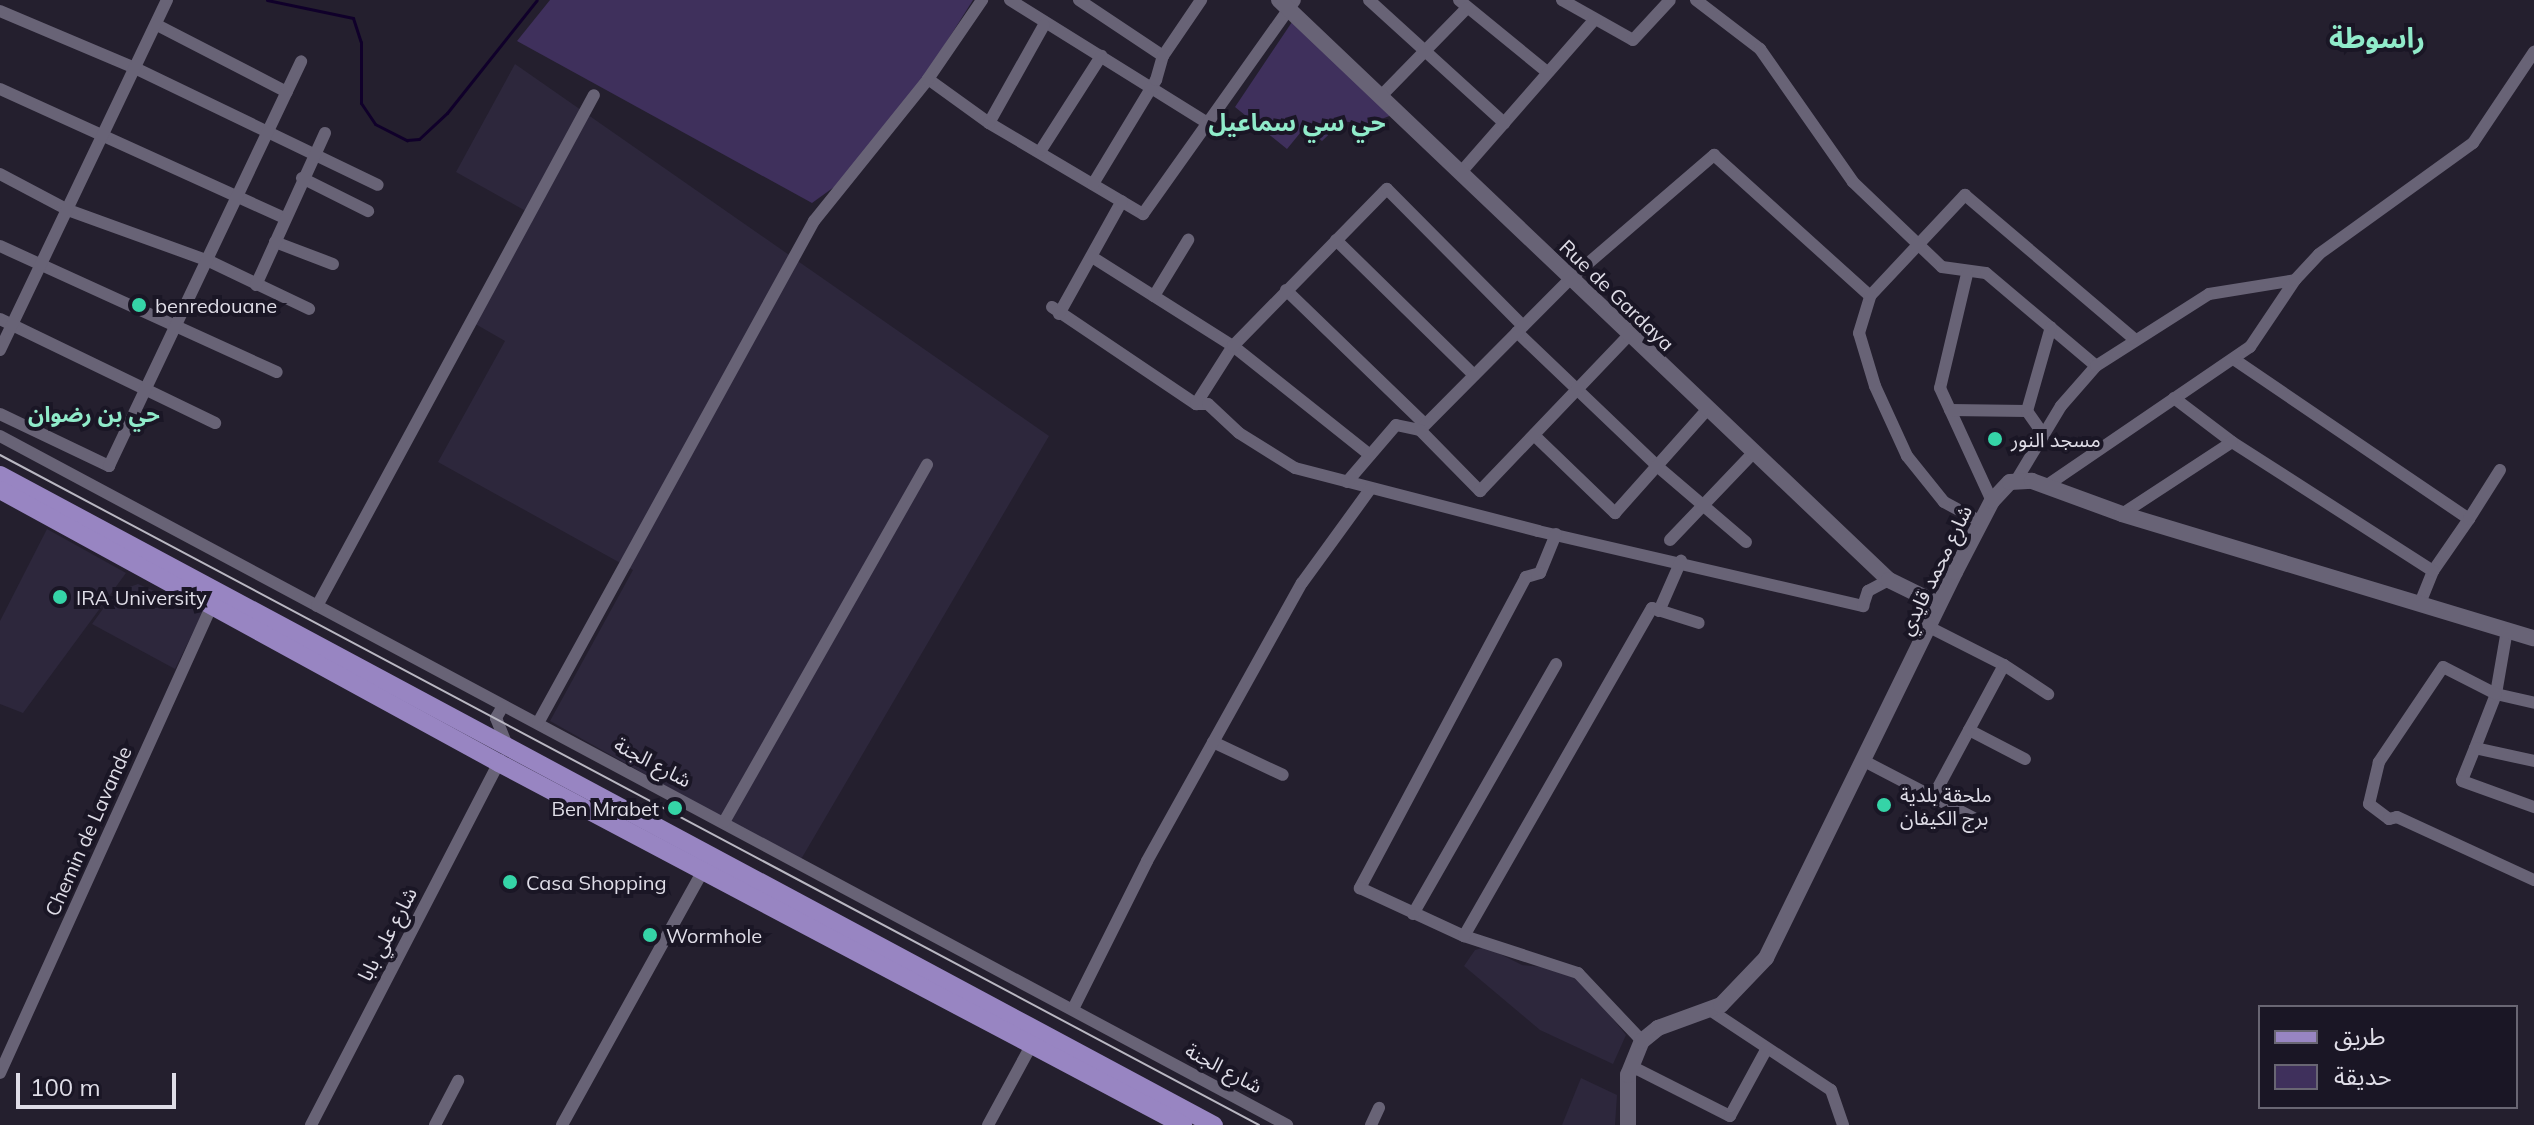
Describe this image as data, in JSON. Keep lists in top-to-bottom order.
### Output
{
  "streets": {
    "main road": ["Rue de Gardaya", "شارع محمد قايدي"],
    "street": ["شارع الجنة", "Chemin de Lavande", "شارع علي بابا"]
  },
  "crossings": [
    ["Rue de Gardaya", "شارع محمد قايدي"]
  ],
  "districts": ["راسوطة", "حي سي سماعيل", "حي بن رضوان"],
  "places": [
    "benredouane",
    "مسجد النور",
    "IRA University",
    "ملحقة بلدية برج الكيفان",
    "Ben Mrabet",
    "Casa Shopping",
    "Wormhole"
  ],
  "legend": ["طريق", "حديقة"],
  "scale_bar": "100 m"
}
